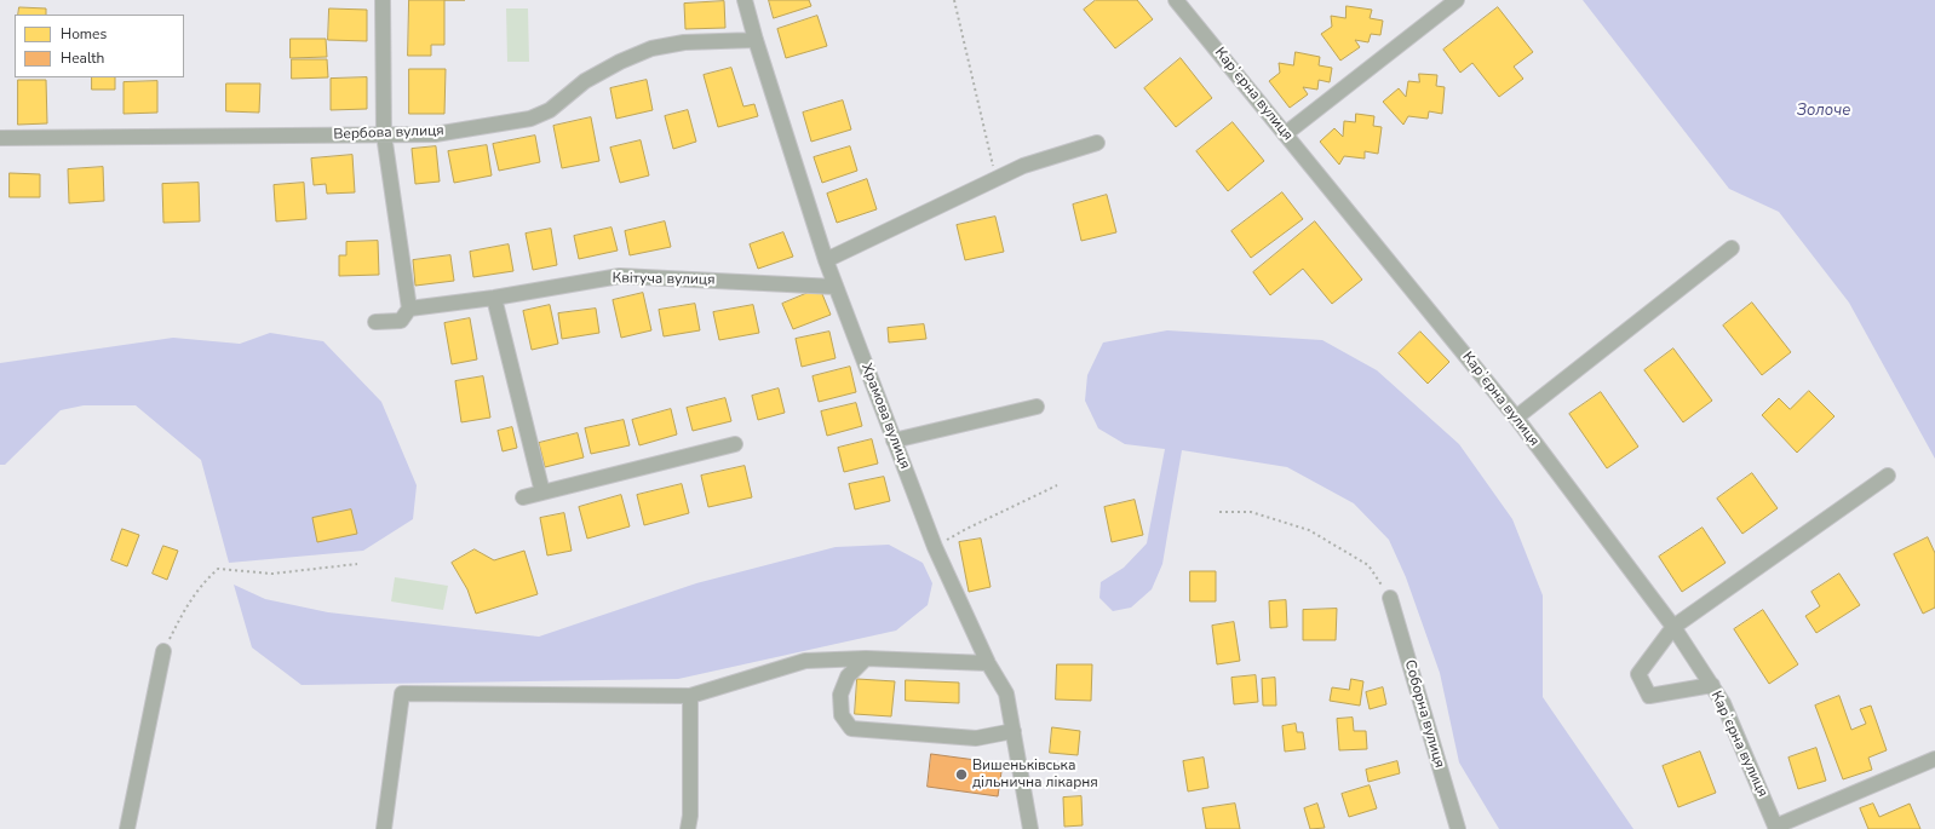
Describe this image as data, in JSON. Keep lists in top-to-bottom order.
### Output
{
  "streets": {
    "street": [
      "Карʼєрна вулиця",
      "Вербова вулиця",
      "Квітуча вулиця",
      "Храмова вулиця",
      "Соборна вулиця"
    ]
  },
  "crossings": [
    ["Вербова вулиця", "Храмова вулиця"],
    ["Квітуча вулиця", "Храмова вулиця"]
  ],
  "water": ["Золоче"],
  "places": ["Вишеньківська дільнична лікарня"],
  "legend": ["Homes", "Health"]
}
